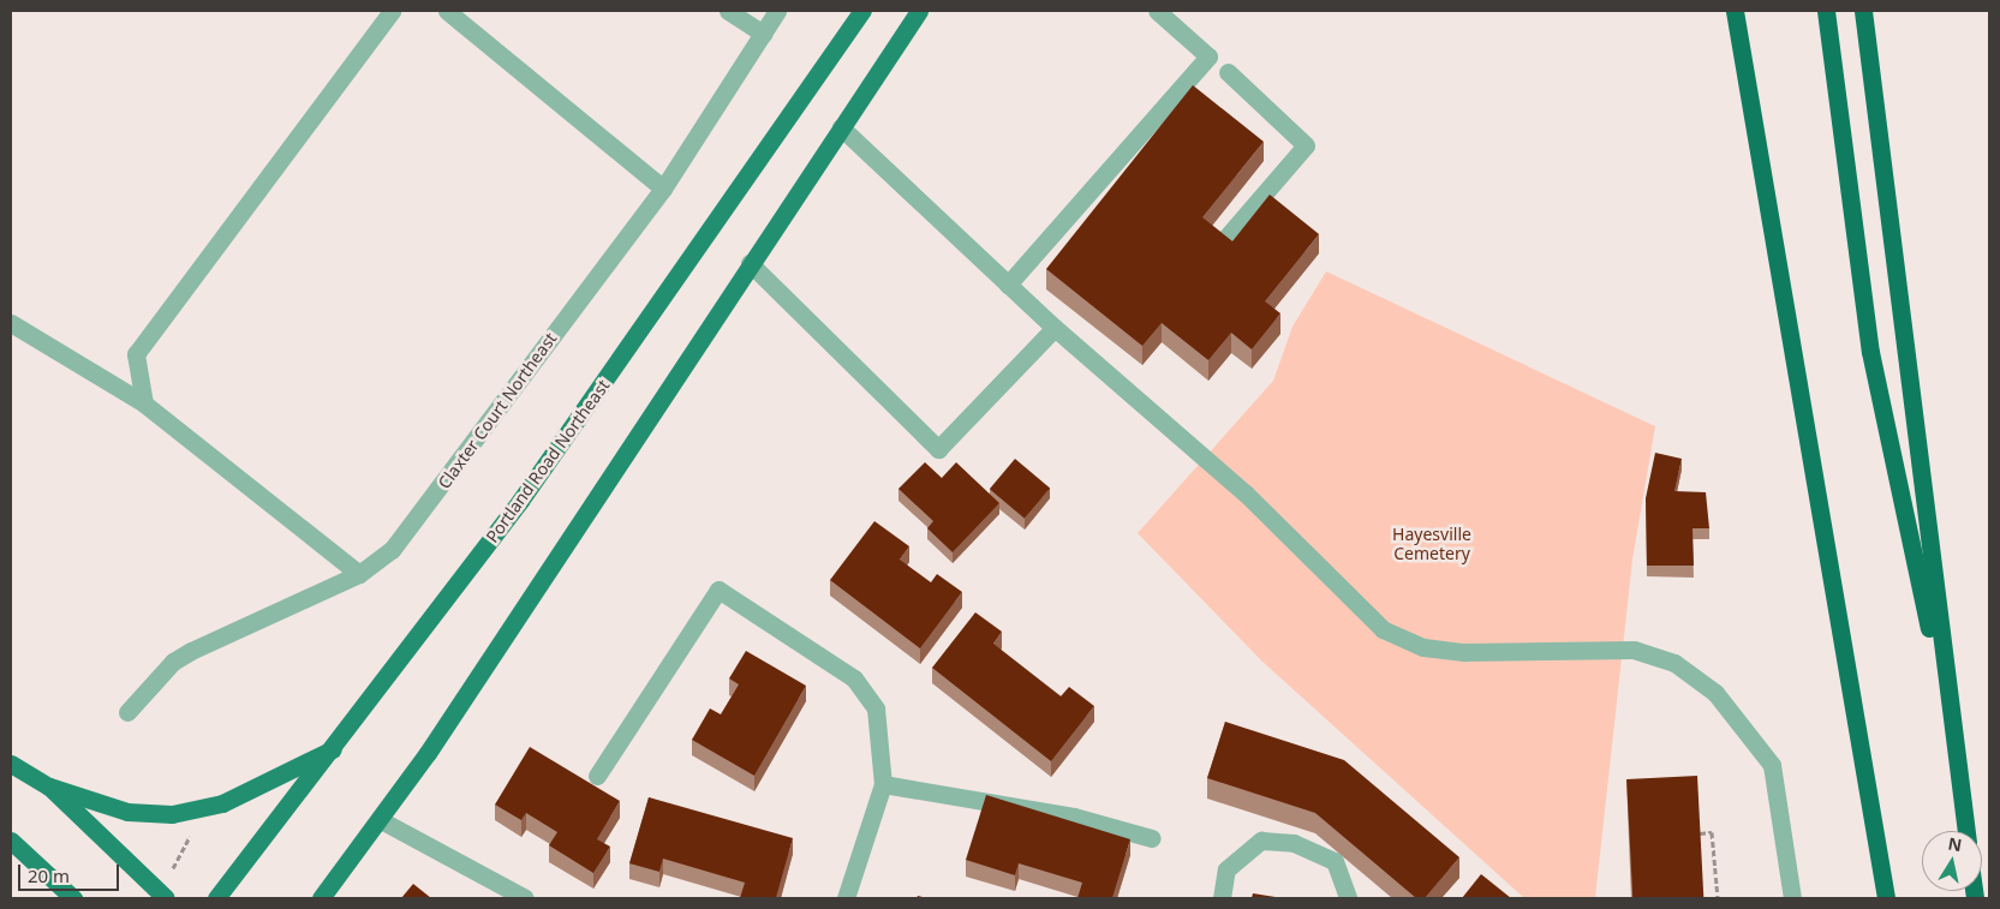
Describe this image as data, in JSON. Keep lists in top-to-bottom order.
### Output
{
  "streets": {
    "main road": ["Portland Road Northeast"],
    "street": ["Claxter Court Northeast"]
  },
  "parks": ["Hayesville Cemetery"],
  "scale_bar": "20 m",
  "north": "top"
}
